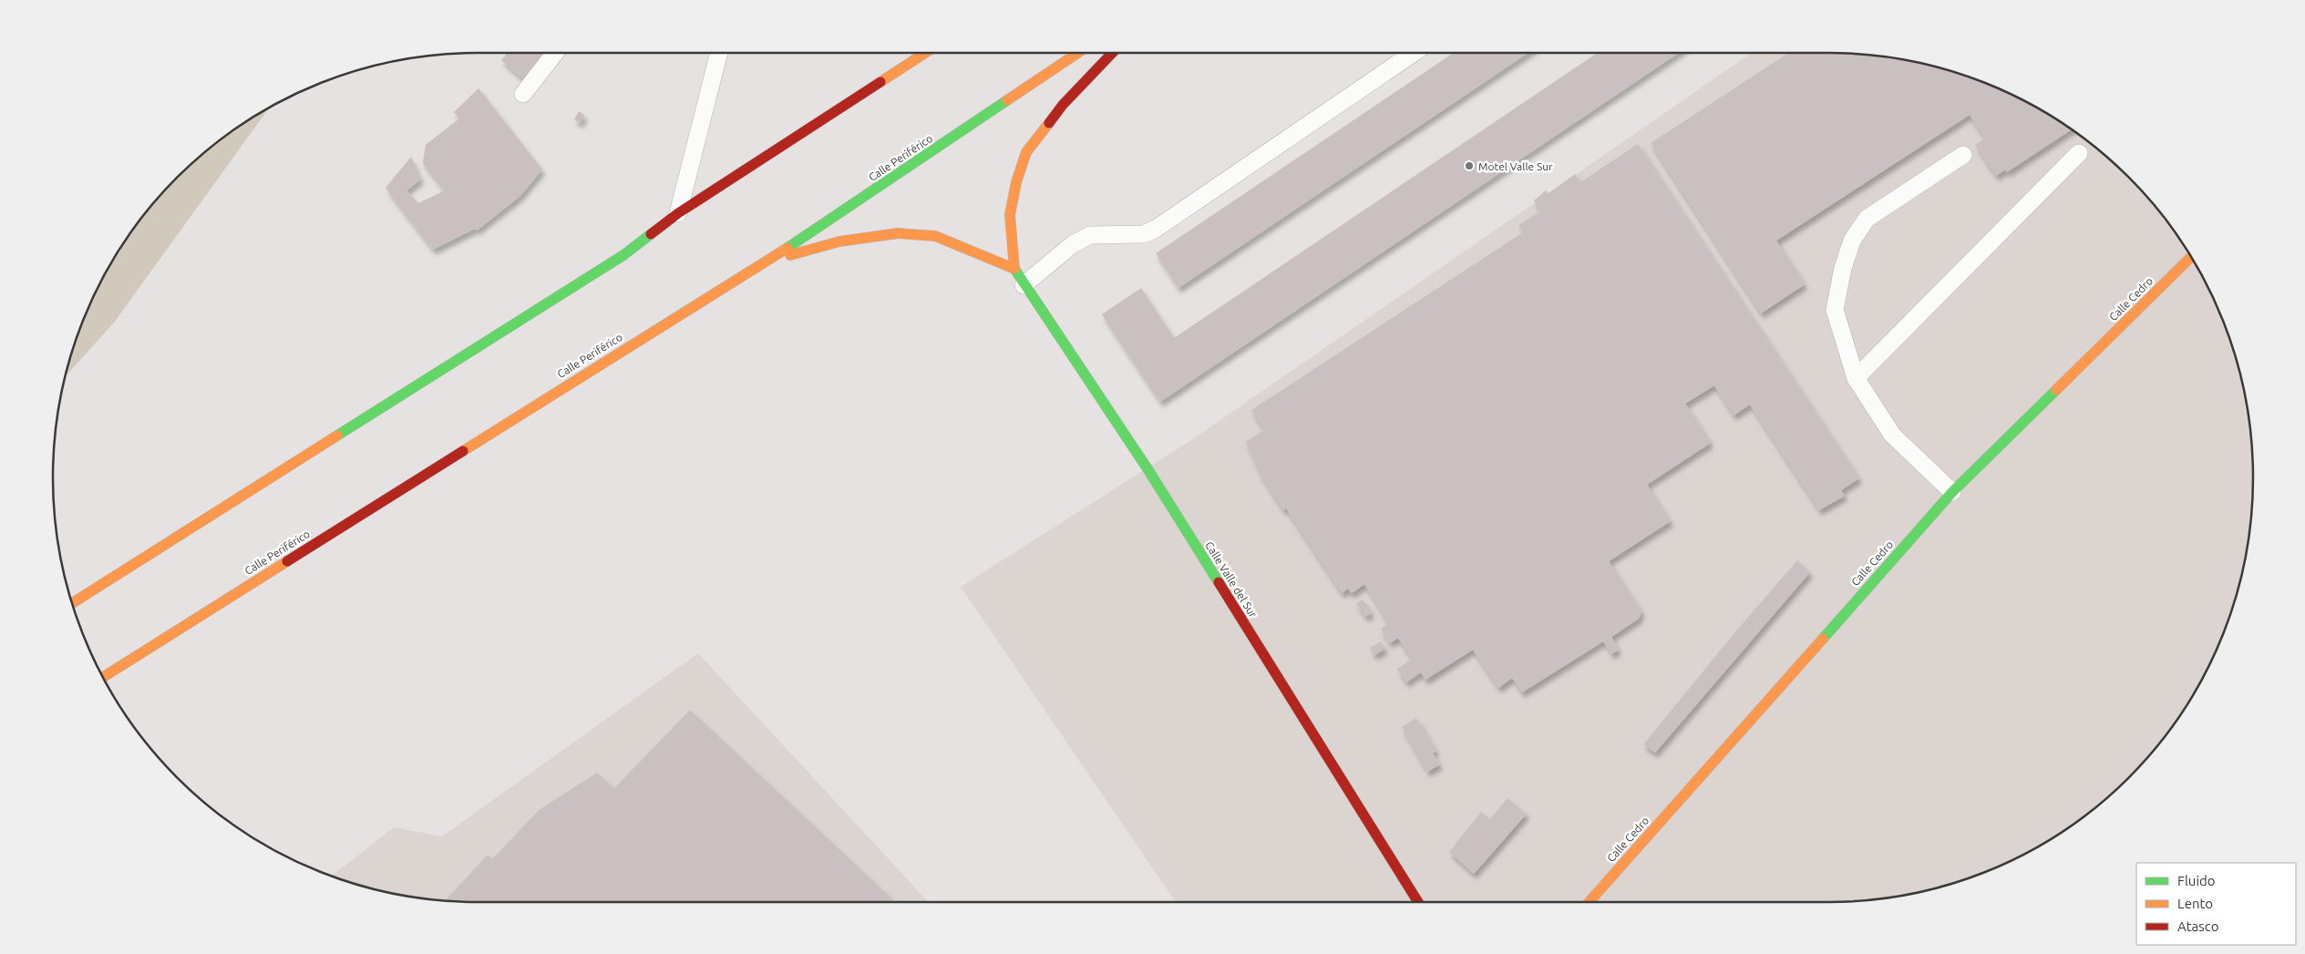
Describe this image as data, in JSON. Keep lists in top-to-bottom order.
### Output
{
  "streets": {
    "main road": ["Calle Periférico", "Calle Cedro", "Calle Valle del Sur"]
  },
  "places": ["Motel Valle Sur"],
  "legend": ["Fluido", "Lento", "Atasco"]
}
